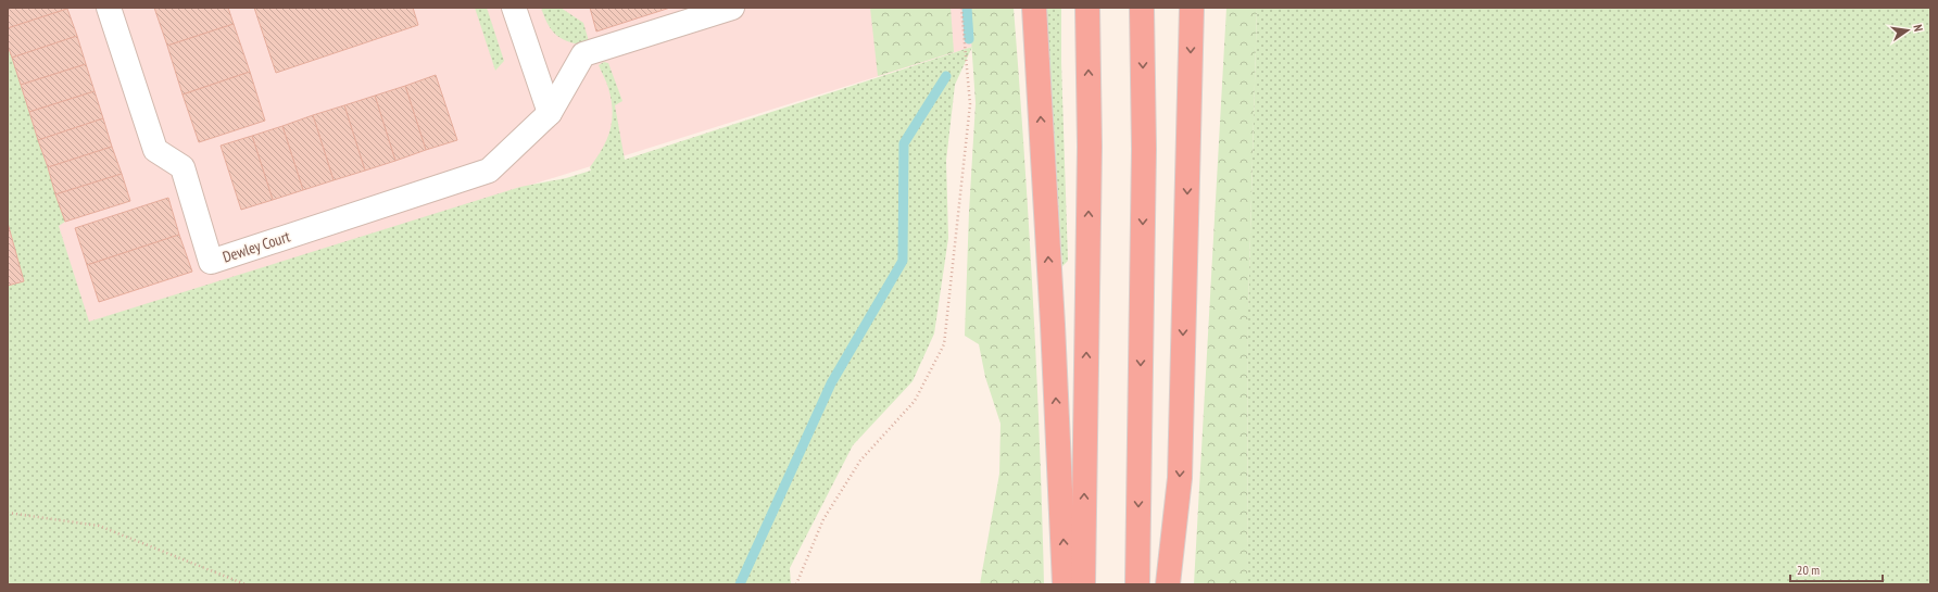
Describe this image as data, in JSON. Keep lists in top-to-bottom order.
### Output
{
  "streets": {
    "street": ["Dewley Court"]
  },
  "scale_bar": "20 m",
  "north": "right"
}
